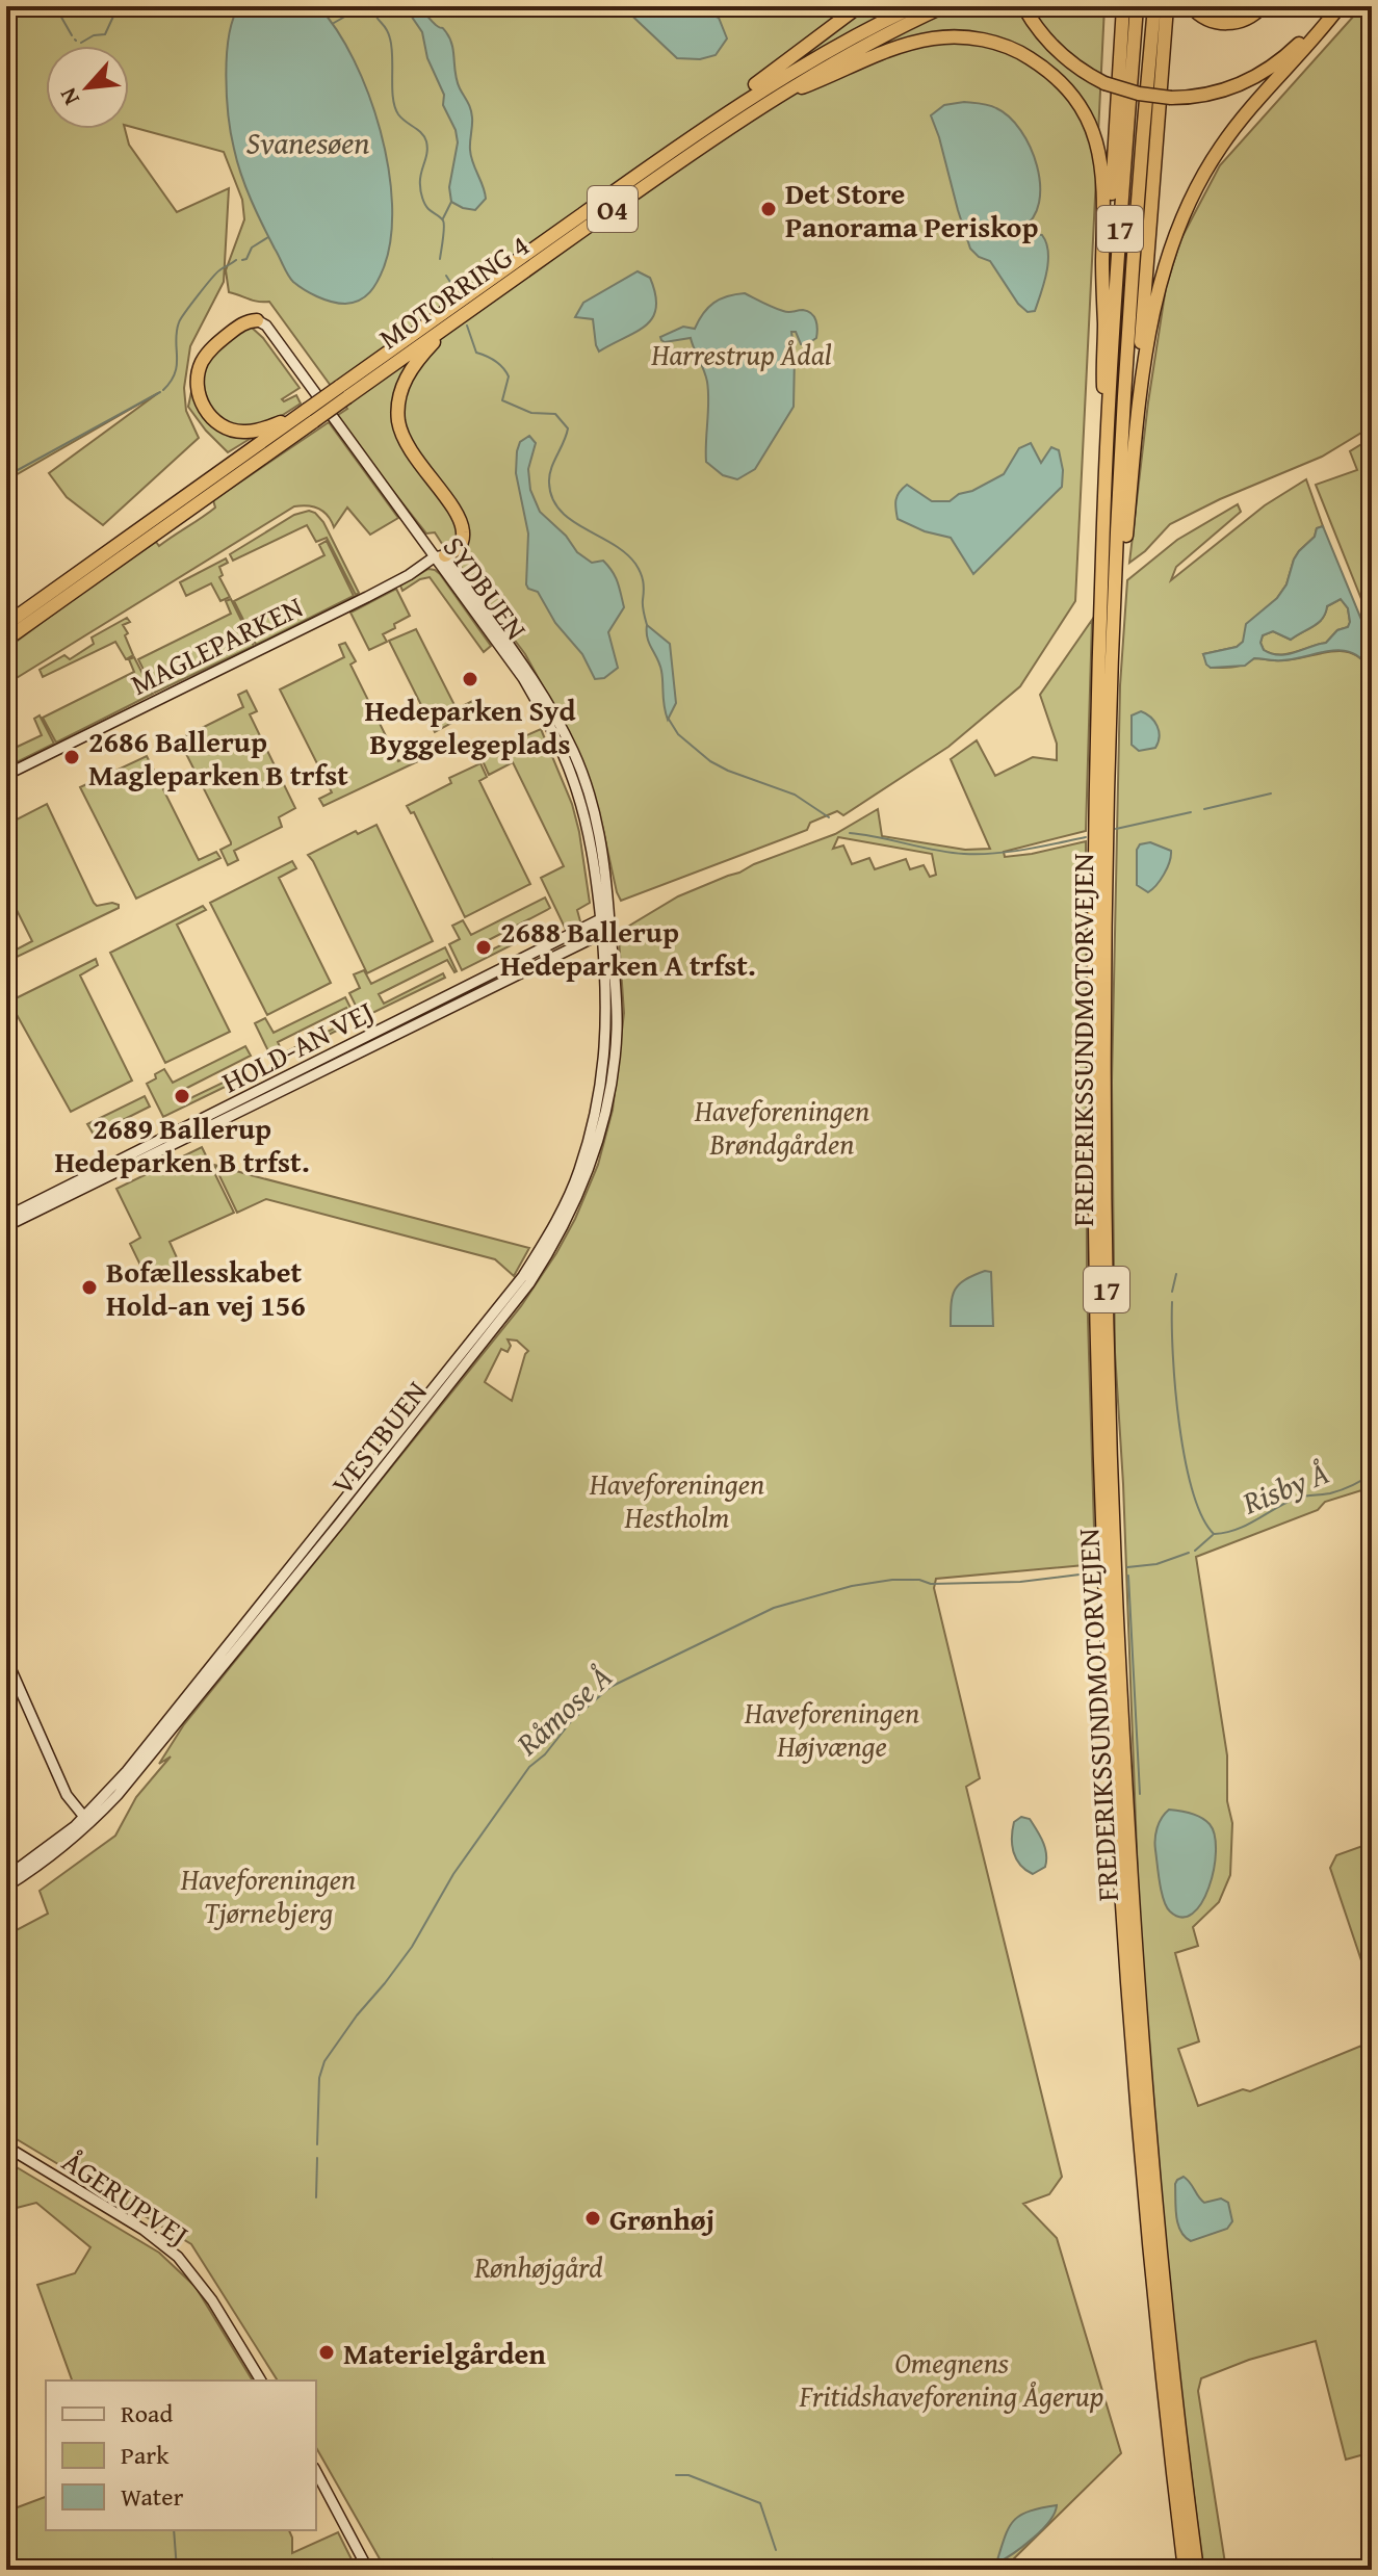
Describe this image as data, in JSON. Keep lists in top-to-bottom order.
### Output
{
  "streets": {
    "highway": [
      "O4",
      "17",
      "MOTORRING 4",
      "FREDERIKSSUNDMOTORVEJEN"
    ],
    "street": [
      "SYDBUEN",
      "MAGLEPARKEN",
      "HOLD-AN VEJ",
      "VESTBUEN",
      "ÅGERUPVEJ"
    ]
  },
  "crossings": [
    ["O4", "MOTORRING 4"],
    ["O4", "SYDBUEN"],
    ["O4", "MAGLEPARKEN"],
    ["SYDBUEN", "MAGLEPARKEN"],
    ["SYDBUEN", "HOLD-AN VEJ"],
    ["SYDBUEN", "VESTBUEN"],
    ["HOLD-AN VEJ", "VESTBUEN"]
  ],
  "water": ["Svanesøen", "Risby Å", "Råmose Å"],
  "parks": [
    "Harrestrup Ådal",
    "Haveforeningen Brøndgården",
    "Haveforeningen Hestholm",
    "Haveforeningen Højvænge",
    "Haveforeningen Tjørnebjerg",
    "Rønhøjgård",
    "Omegnens Fritidshaveforening Ågerup"
  ],
  "places": [
    "Det Store Panorama Periskop",
    "Hedeparken Syd Byggelegeplads",
    "2686 Ballerup Magleparken B trfst",
    "2688 Ballerup Hedeparken A trfst.",
    "2689 Ballerup Hedeparken B trfst.",
    "Bofællesskabet Hold-an vej 156",
    "Grønhøj",
    "Materielgården"
  ],
  "legend": ["Road", "Park", "Water"],
  "north": "bottom left"
}
